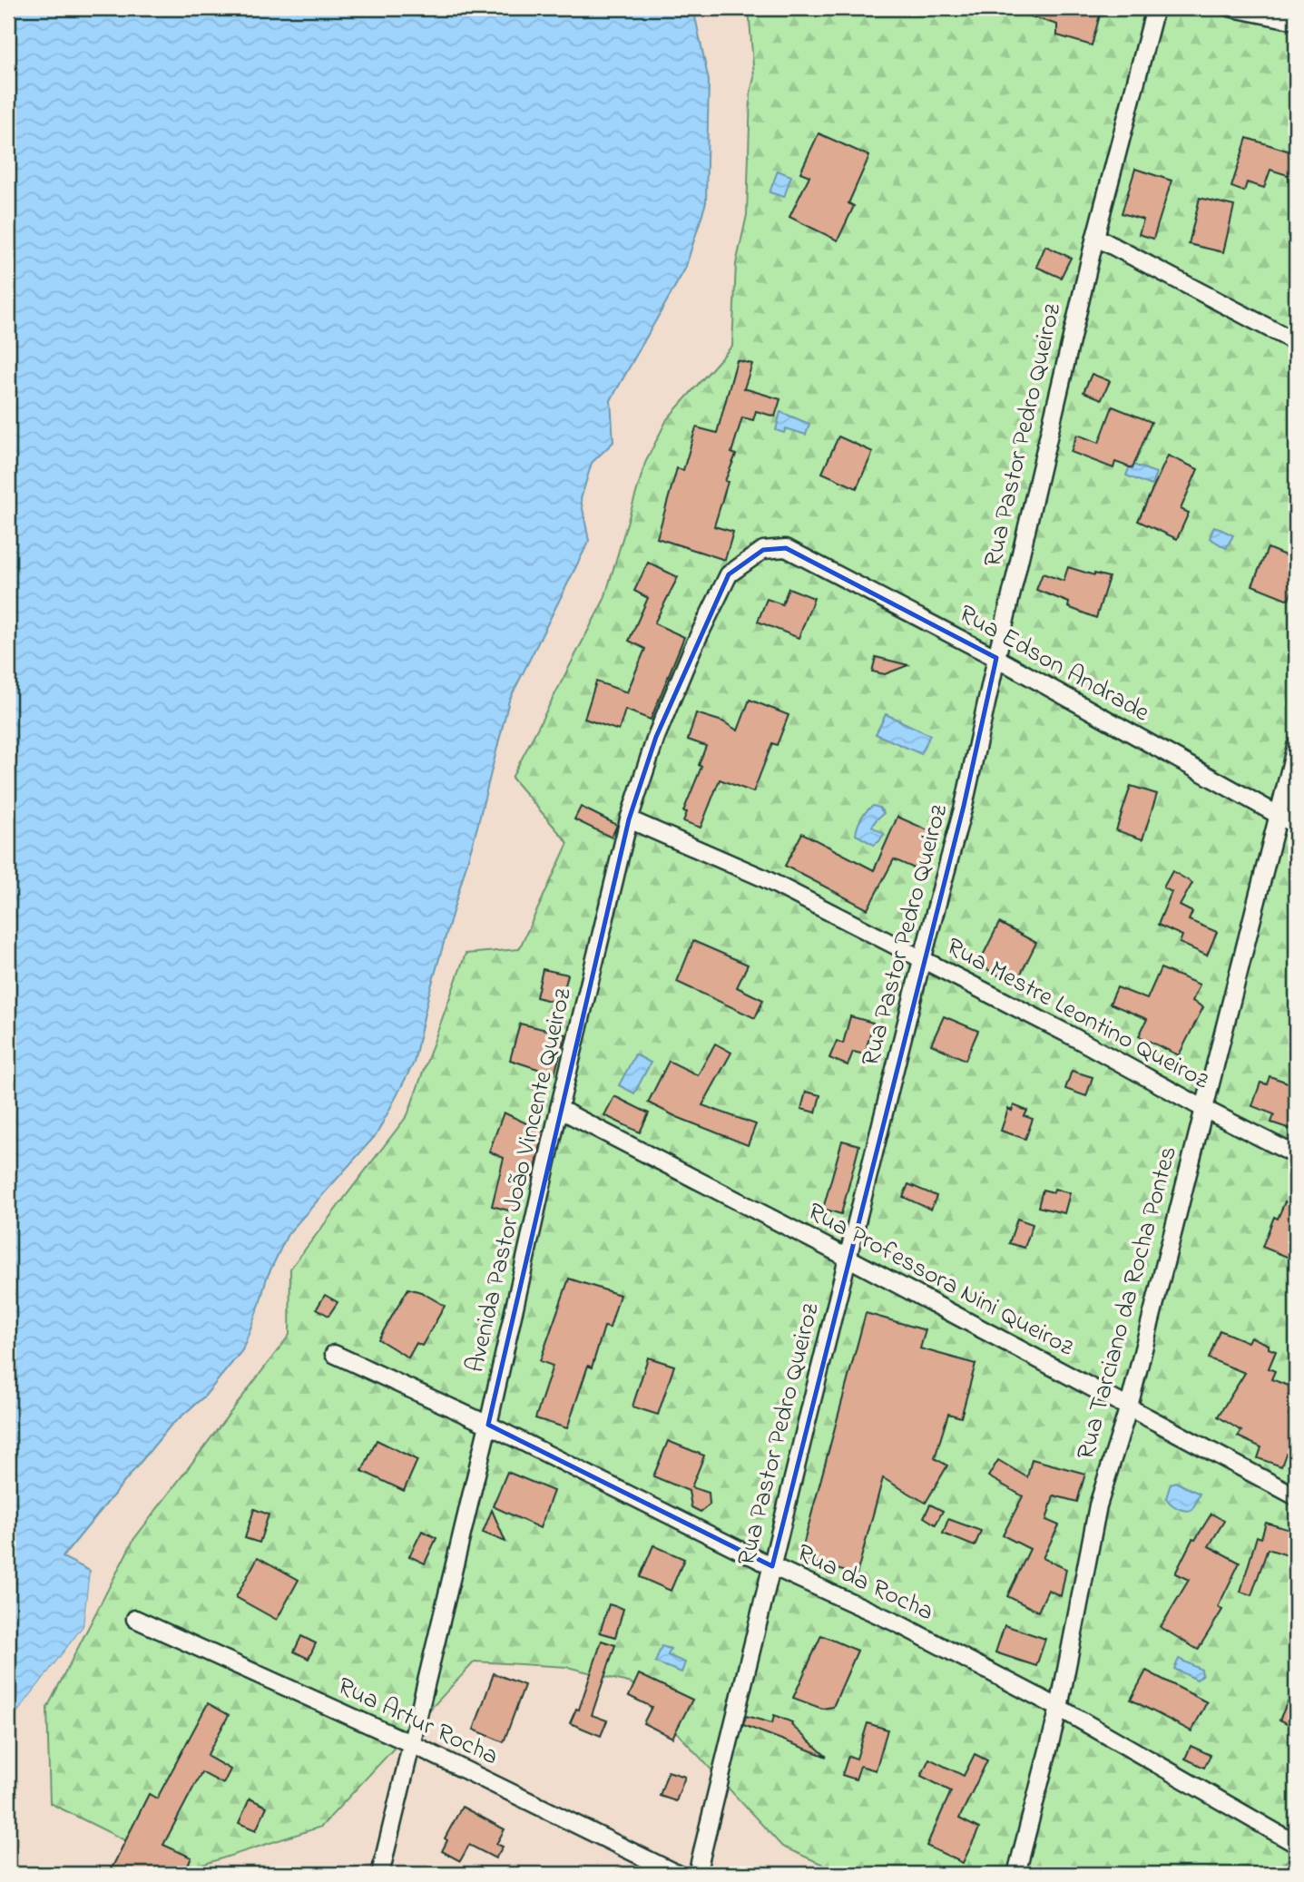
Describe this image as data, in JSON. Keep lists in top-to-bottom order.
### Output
{
  "streets": {
    "street": [
      "Rua Pastor Pedro Queiroz",
      "Rua Edson Andrade",
      "Rua Mestre Leontino Queiroz",
      "Avenida Pastor João Vincente Queiroz",
      "Rua Professora Nini Queiroz",
      "Rua Tarciano da Rocha Pontes",
      "Rua da Rocha",
      "Rua Artur Rocha"
    ]
  },
  "crossings": [
    ["Rua Pastor Pedro Queiroz", "Rua Edson Andrade"],
    ["Rua Pastor Pedro Queiroz", "Rua Mestre Leontino Queiroz"],
    ["Rua Pastor Pedro Queiroz", "Rua Professora Nini Queiroz"],
    ["Rua Pastor Pedro Queiroz", "Rua da Rocha"],
    ["Rua Edson Andrade", "Avenida Pastor João Vincente Queiroz"],
    ["Rua Edson Andrade", "Rua Tarciano da Rocha Pontes"],
    ["Rua Mestre Leontino Queiroz", "Avenida Pastor João Vincente Queiroz"],
    ["Rua Mestre Leontino Queiroz", "Rua Tarciano da Rocha Pontes"],
    ["Avenida Pastor João Vincente Queiroz", "Rua Professora Nini Queiroz"],
    ["Avenida Pastor João Vincente Queiroz", "Rua da Rocha"],
    ["Avenida Pastor João Vincente Queiroz", "Rua Artur Rocha"],
    ["Rua Professora Nini Queiroz", "Rua Tarciano da Rocha Pontes"],
    ["Rua Tarciano da Rocha Pontes", "Rua da Rocha"]
  ]
}
